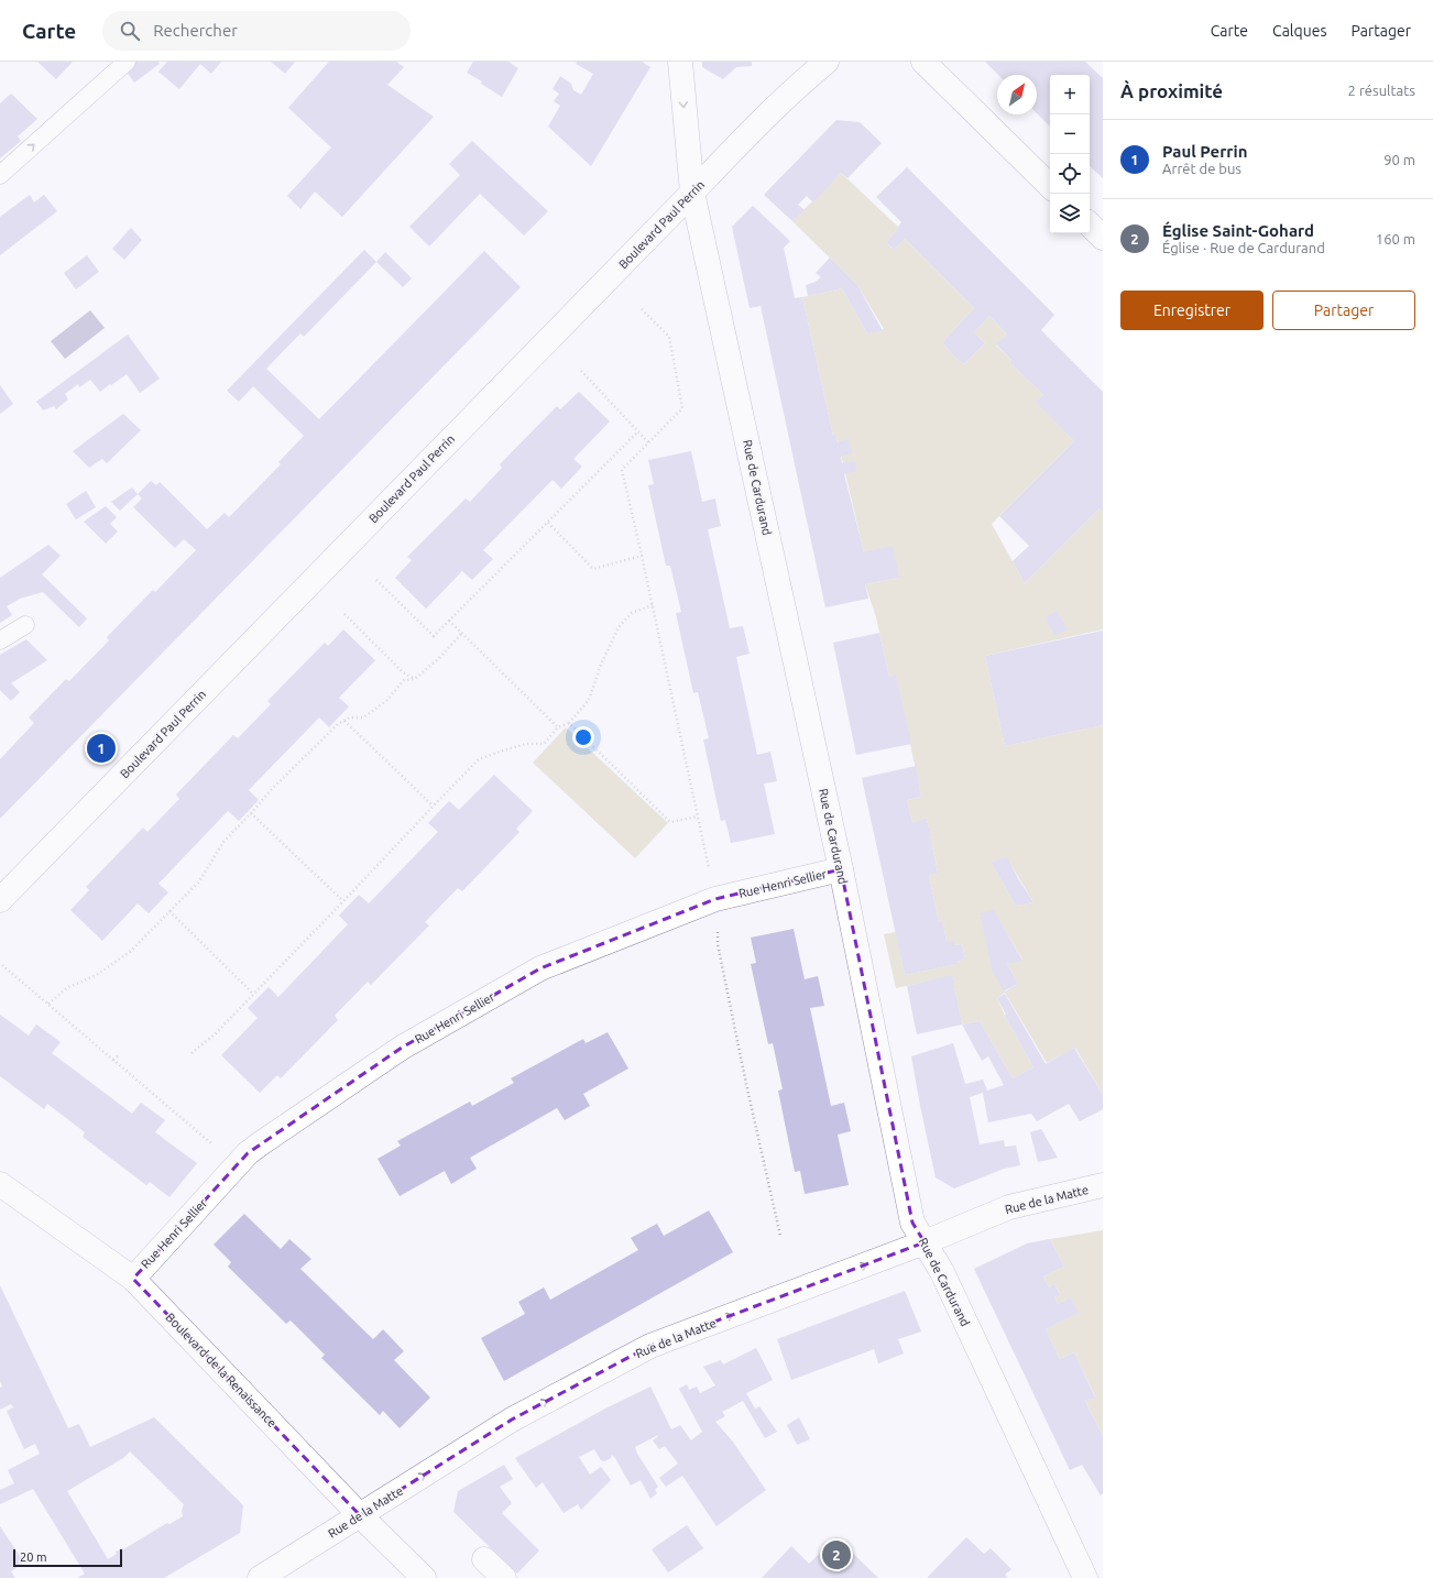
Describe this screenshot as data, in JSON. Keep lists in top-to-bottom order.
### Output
{
  "streets": {
    "street": [
      "Boulevard Paul Perrin",
      "Rue de Cardurand",
      "Rue Henri Sellier",
      "Rue de la Matte",
      "Boulevard de la Renaissance"
    ]
  },
  "crossings": [
    ["Boulevard Paul Perrin", "Rue de Cardurand"],
    ["Rue de Cardurand", "Rue Henri Sellier"],
    ["Rue de Cardurand", "Rue de la Matte"],
    ["Rue Henri Sellier", "Boulevard de la Renaissance"],
    ["Rue de la Matte", "Boulevard de la Renaissance"]
  ],
  "one_way": ["Rue de la Matte"],
  "scale_bar": "20 m",
  "north": "top right",
  "page": {
    "header": "Carte",
    "search": "Rechercher",
    "nav": ["Carte", "Calques", "Partager"],
    "heading": ["À proximité", "2 résultats"],
    "map_buttons": ["+", "−"],
    "list": [
      {
        "mark": "1",
        "name": "Paul Perrin",
        "note": "Arrêt de bus",
        "value": "90 m"
      },
      {
        "mark": "2",
        "name": "Église Saint-Gohard",
        "note": "Église · Rue de Cardurand",
        "value": "160 m"
      }
    ],
    "buttons": ["Enregistrer", "Partager"],
    "pins": ["1", "2"],
    "scale": "20 m"
  }
}
